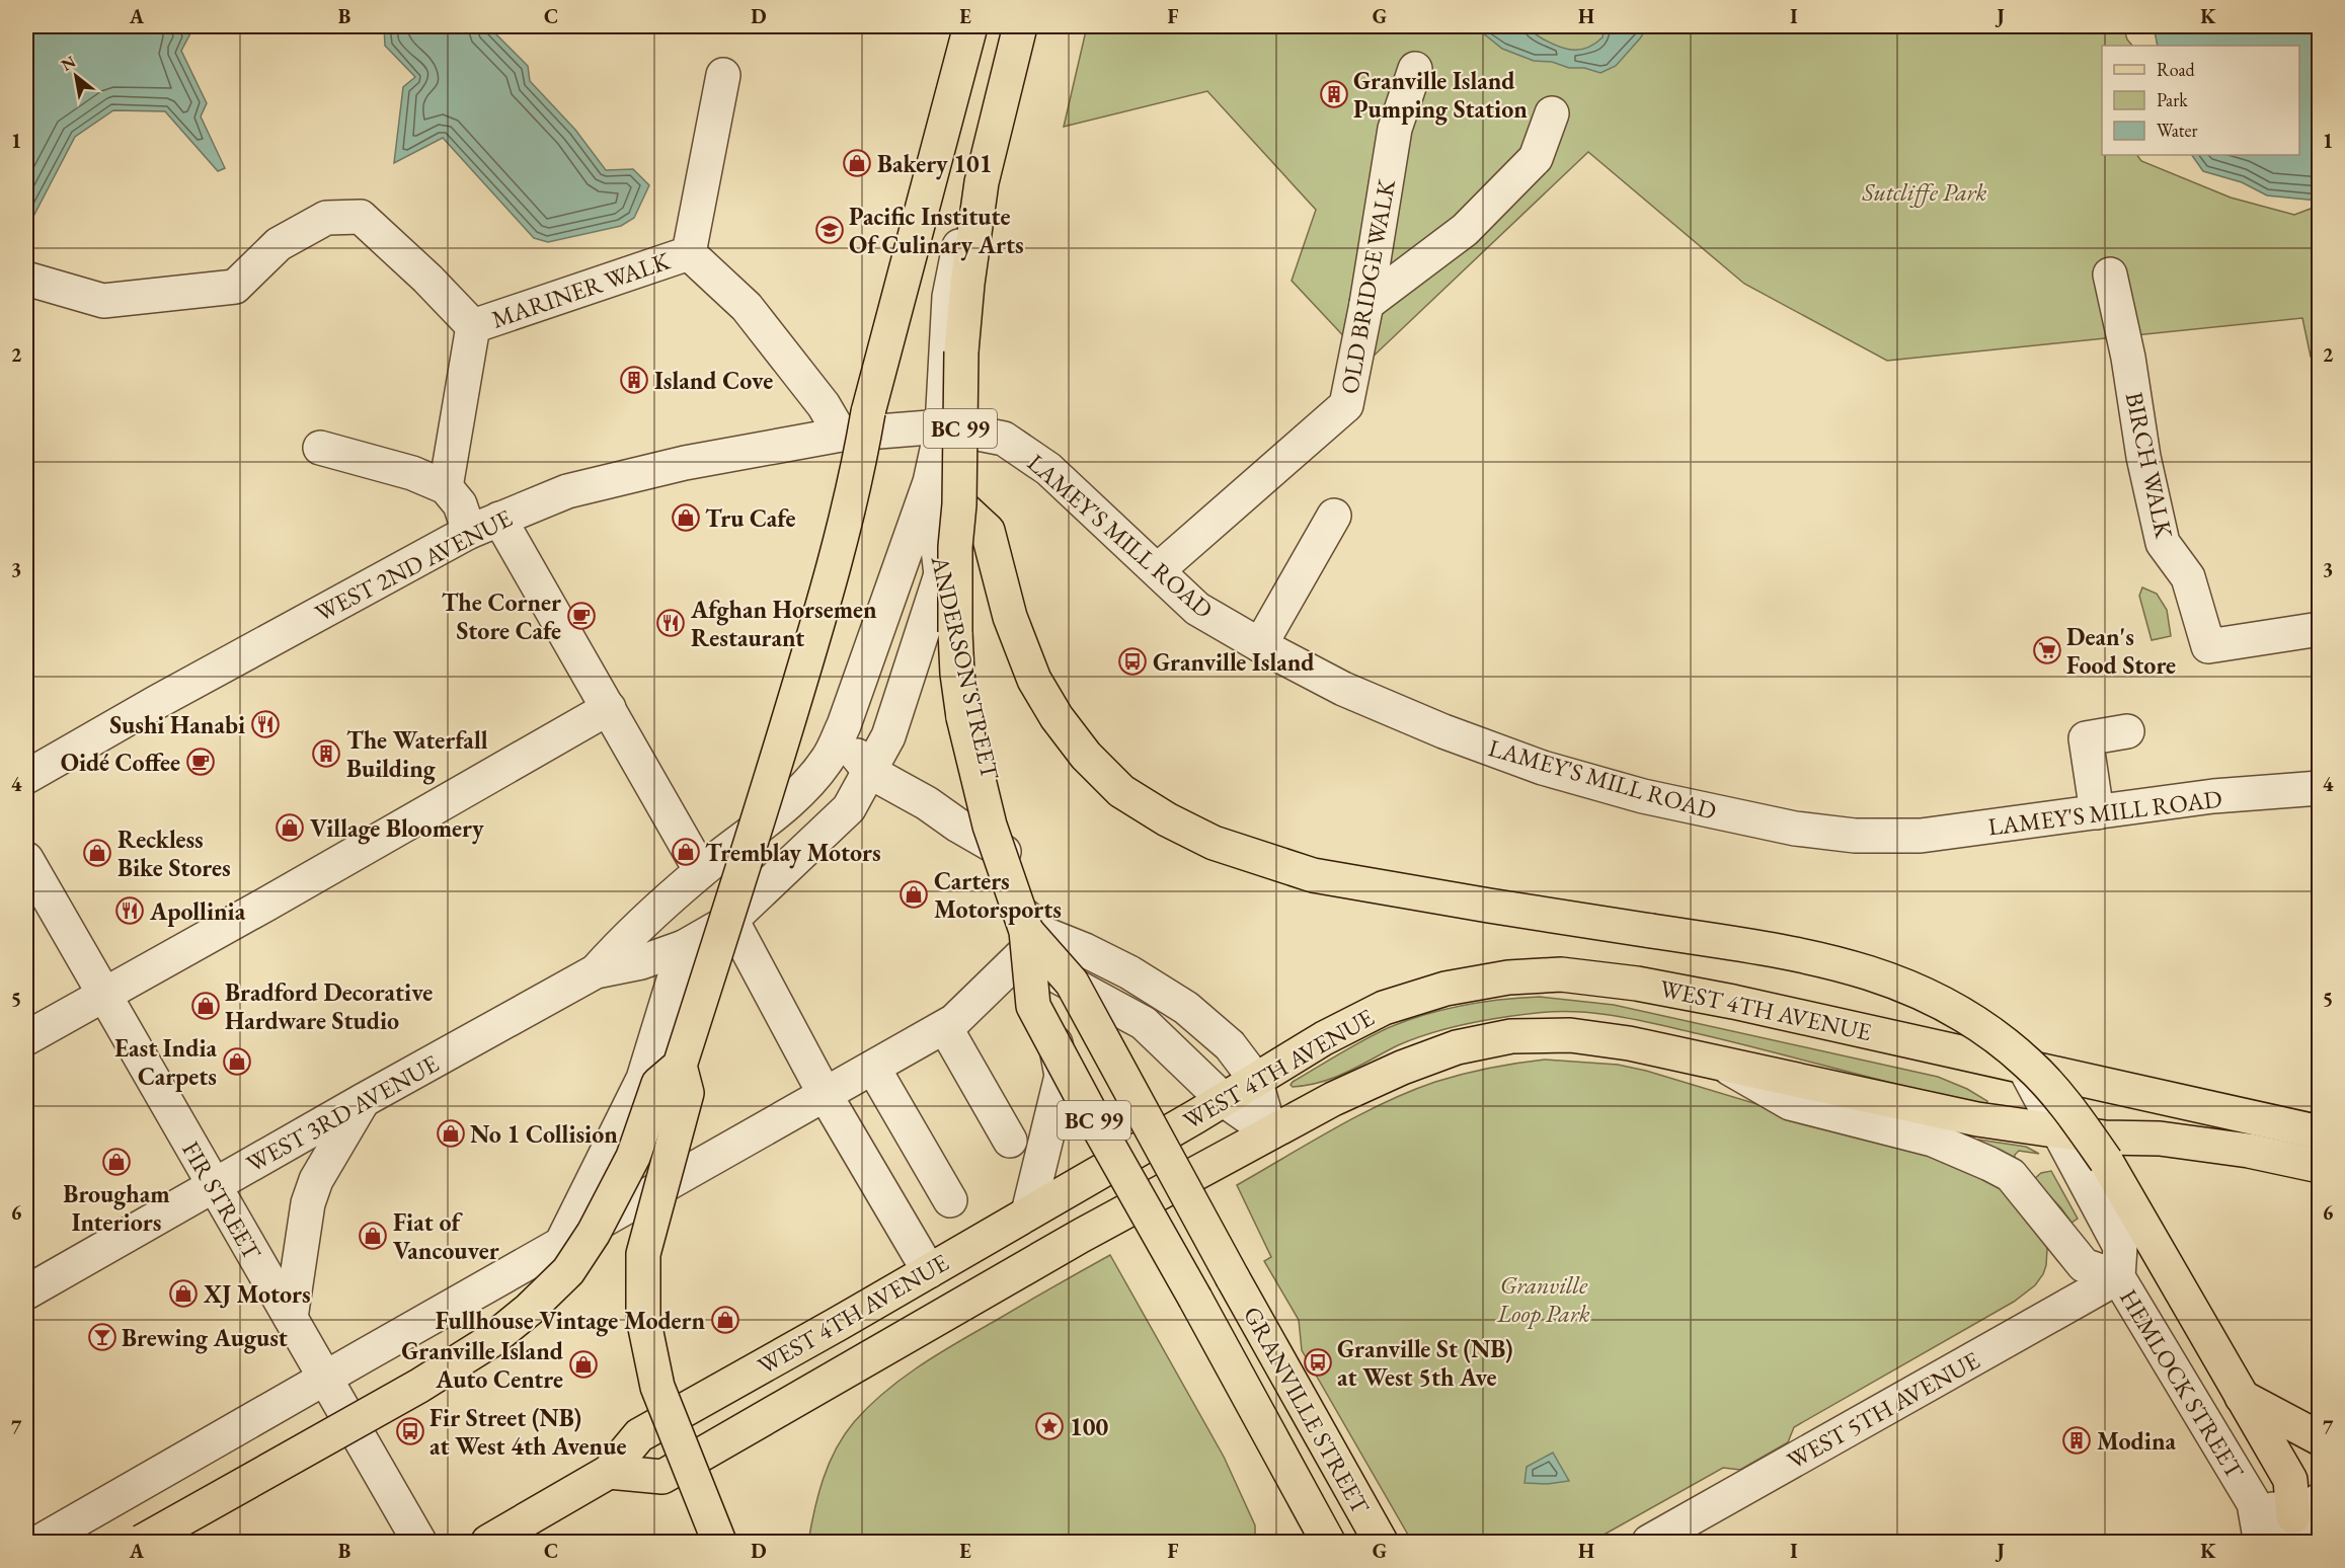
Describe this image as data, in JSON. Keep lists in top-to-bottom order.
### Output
{
  "streets": {
    "main road": ["BC 99", "WEST 4TH AVENUE", "GRANVILLE STREET"],
    "street": [
      "OLD BRIDGE WALK",
      "MARINER WALK",
      "BIRCH WALK",
      "LAMEY'S MILL ROAD",
      "WEST 2ND AVENUE",
      "ANDERSON STREET",
      "WEST 3RD AVENUE",
      "FIR STREET",
      "HEMLOCK STREET",
      "WEST 5TH AVENUE"
    ]
  },
  "crossings": [
    ["OLD BRIDGE WALK", "LAMEY'S MILL ROAD"],
    ["BC 99", "ANDERSON STREET"],
    ["BC 99", "GRANVILLE STREET"],
    ["LAMEY'S MILL ROAD", "WEST 2ND AVENUE"],
    ["LAMEY'S MILL ROAD", "ANDERSON STREET"],
    ["WEST 2ND AVENUE", "ANDERSON STREET"],
    ["ANDERSON STREET", "WEST 4TH AVENUE"],
    ["ANDERSON STREET", "WEST 3RD AVENUE"],
    ["ANDERSON STREET", "GRANVILLE STREET"],
    ["WEST 4TH AVENUE", "HEMLOCK STREET"],
    ["WEST 3RD AVENUE", "FIR STREET"],
    ["HEMLOCK STREET", "WEST 5TH AVENUE"]
  ],
  "parks": ["Sutcliffe Park", "Granville Loop Park"],
  "places": {
    "building": [
      "Granville Island Pumping Station",
      "Island Cove",
      "The Waterfall Building",
      "Modina"
    ],
    "shop": [
      "Bakery 101",
      "Tru Cafe",
      "Village Bloomery",
      "Tremblay Motors",
      "Reckless Bike Stores",
      "Carters Motorsports",
      "Bradford Decorative Hardware Studio",
      "East India Carpets",
      "No 1 Collision",
      "Brougham Interiors",
      "Fiat of Vancouver",
      "XJ Motors",
      "Fullhouse Vintage Modern",
      "Granville Island Auto Centre"
    ],
    "school or university": ["Pacific Institute Of Culinary Arts"],
    "cafe": ["The Corner Store Cafe", "Oidé Coffee"],
    "restaurant": ["Afghan Horsemen Restaurant", "Sushi Hanabi", "Apollinia"],
    "supermarket": ["Dean's Food Store"],
    "bus stop": ["Granville Island", "Granville St (NB) at West 5th Ave", "Fir Street (NB) at West 4th Avenue"],
    "bar": ["Brewing August"],
    "place": ["100"]
  },
  "legend": ["Road", "Park", "Water"],
  "north": "top left",
  "grid": {
    "columns": [
      "A",
      "B",
      "C",
      "D",
      "E",
      "F",
      "G",
      "H",
      "I",
      "J",
      "K"
    ],
    "rows": [
      "1",
      "2",
      "3",
      "4",
      "5",
      "6",
      "7"
    ]
  }
}
